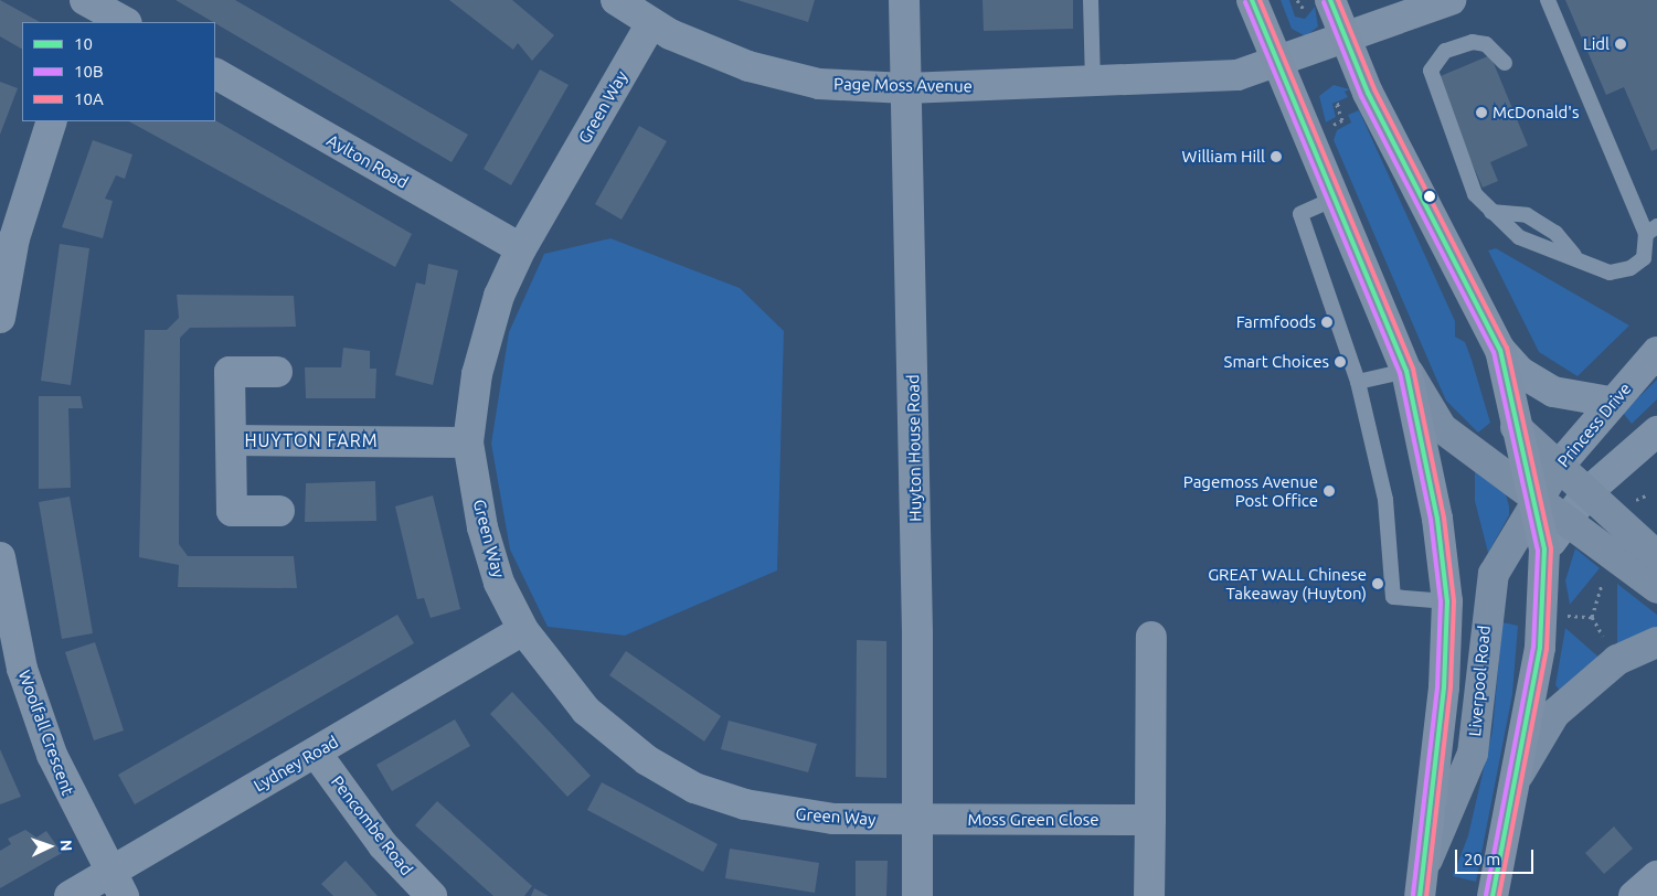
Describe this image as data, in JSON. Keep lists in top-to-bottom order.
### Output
{
  "streets": {
    "highway": ["Liverpool Road"],
    "main road": ["Princess Drive"],
    "street": [
      "Page Moss Avenue",
      "Green Way",
      "Aylton Road",
      "Huyton House Road",
      "Woolfall Crescent",
      "Lydney Road",
      "Moss Green Close",
      "Pencombe Road"
    ]
  },
  "crossings": [
    ["Page Moss Avenue", "Green Way"],
    ["Page Moss Avenue", "Huyton House Road"],
    ["Page Moss Avenue", "Liverpool Road"],
    ["Green Way", "Aylton Road"],
    ["Green Way", "Huyton House Road"],
    ["Green Way", "Lydney Road"],
    ["Green Way", "Moss Green Close"],
    ["Princess Drive", "Liverpool Road"],
    ["Huyton House Road", "Moss Green Close"],
    ["Woolfall Crescent", "Lydney Road"],
    ["Lydney Road", "Pencombe Road"]
  ],
  "districts": ["HUYTON FARM"],
  "places": [
    "Lidl",
    "McDonald's",
    "William Hill",
    "Farmfoods",
    "Smart Choices",
    "Pagemoss Avenue Post Office",
    "GREAT WALL Chinese Takeaway (Huyton)"
  ],
  "lines": ["transit line 10", "transit line 10A", "transit line 10B"],
  "legend": ["10", "10B", "10A"],
  "scale_bar": "20 m",
  "north": "right"
}
